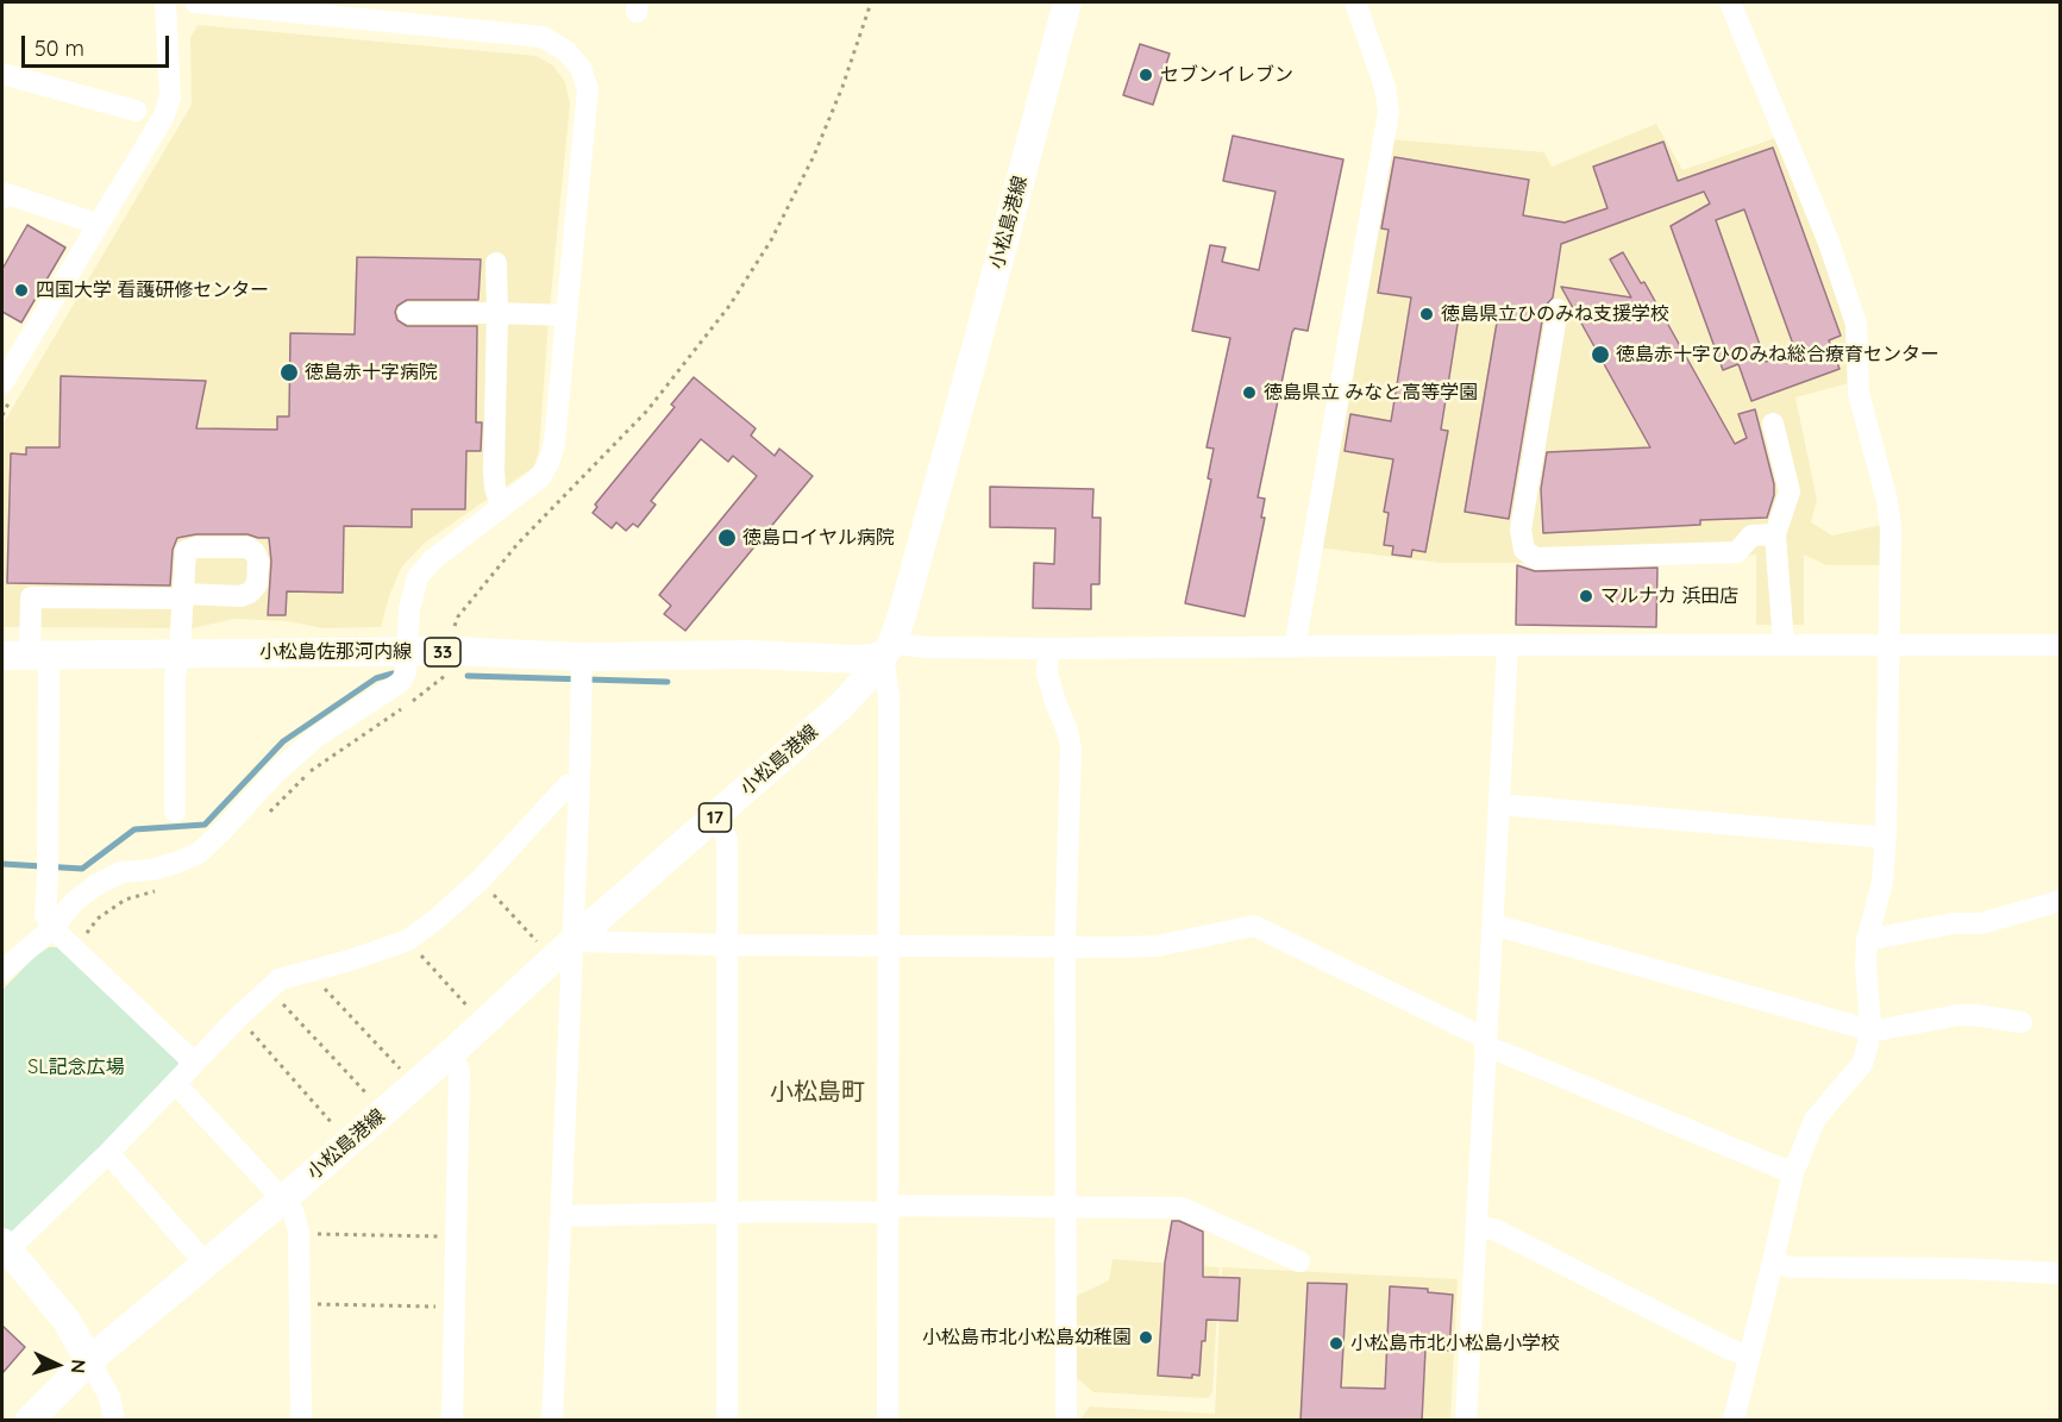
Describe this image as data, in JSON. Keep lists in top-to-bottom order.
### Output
{
  "streets": {
    "main road": [
      "小松島港線",
      "小松島佐那河内線",
      "33",
      "17"
    ]
  },
  "crossings": [
    ["小松島港線", "小松島佐那河内線"]
  ],
  "districts": ["小松島町"],
  "parks": ["SL記念広場"],
  "places": [
    "セブンイレブン",
    "四国大学 看護研修センター",
    "徳島県立ひのみね支援学校",
    "徳島赤十字ひのみね総合療育センター",
    "徳島赤十字病院",
    "徳島県立 みなと高等学園",
    "徳島ロイヤル病院",
    "マルナカ 浜田店",
    "小松島市北小松島幼稚園",
    "小松島市北小松島小学校"
  ],
  "scale_bar": "50 m",
  "north": "right"
}
